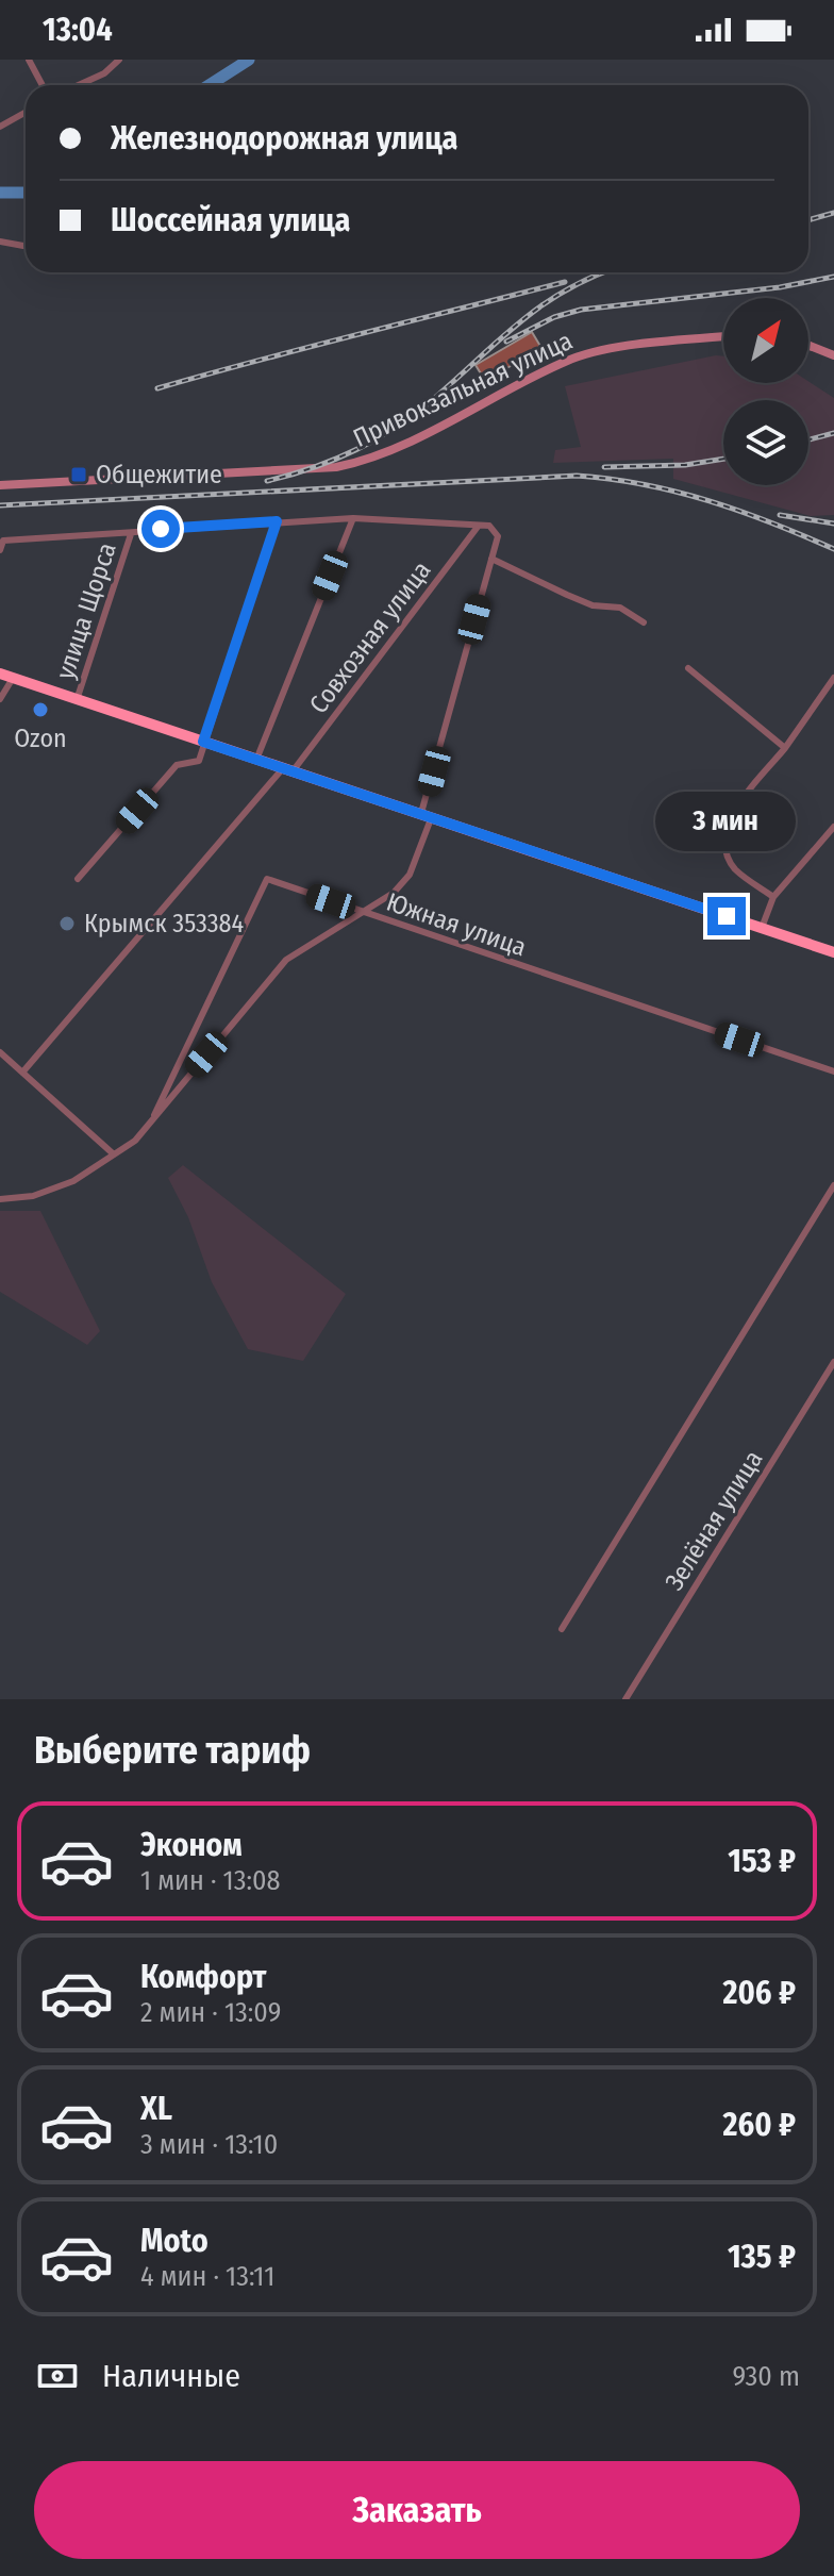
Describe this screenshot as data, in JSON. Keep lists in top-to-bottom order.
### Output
{
  "streets": {
    "main road": ["Привокзальная улица"],
    "street": [
      "улица Щорса",
      "Совхозная улица",
      "Южная улица",
      "Зелёная улица"
    ]
  },
  "places": {
    "transit": ["Общежитие"],
    "other": ["Ozon", "Крымск 353384"]
  },
  "north": "top right",
  "page": {
    "status": "13:04",
    "banner": ["Железнодорожная улица", "Шоссейная улица"],
    "bubble": "3 мин",
    "heading": "Выберите тариф",
    "list": [
      {
        "name": "Эконом",
        "note": "1 мин · 13:08",
        "value": "153 ₽"
      },
      {
        "name": "Комфорт",
        "note": "2 мин · 13:09",
        "value": "206 ₽"
      },
      {
        "name": "XL",
        "note": "3 мин · 13:10",
        "value": "260 ₽"
      },
      {
        "name": "Moto",
        "note": "4 мин · 13:11",
        "value": "135 ₽"
      }
    ],
    "pay": ["Наличные", "930 m"],
    "buttons": "Заказать"
  }
}
